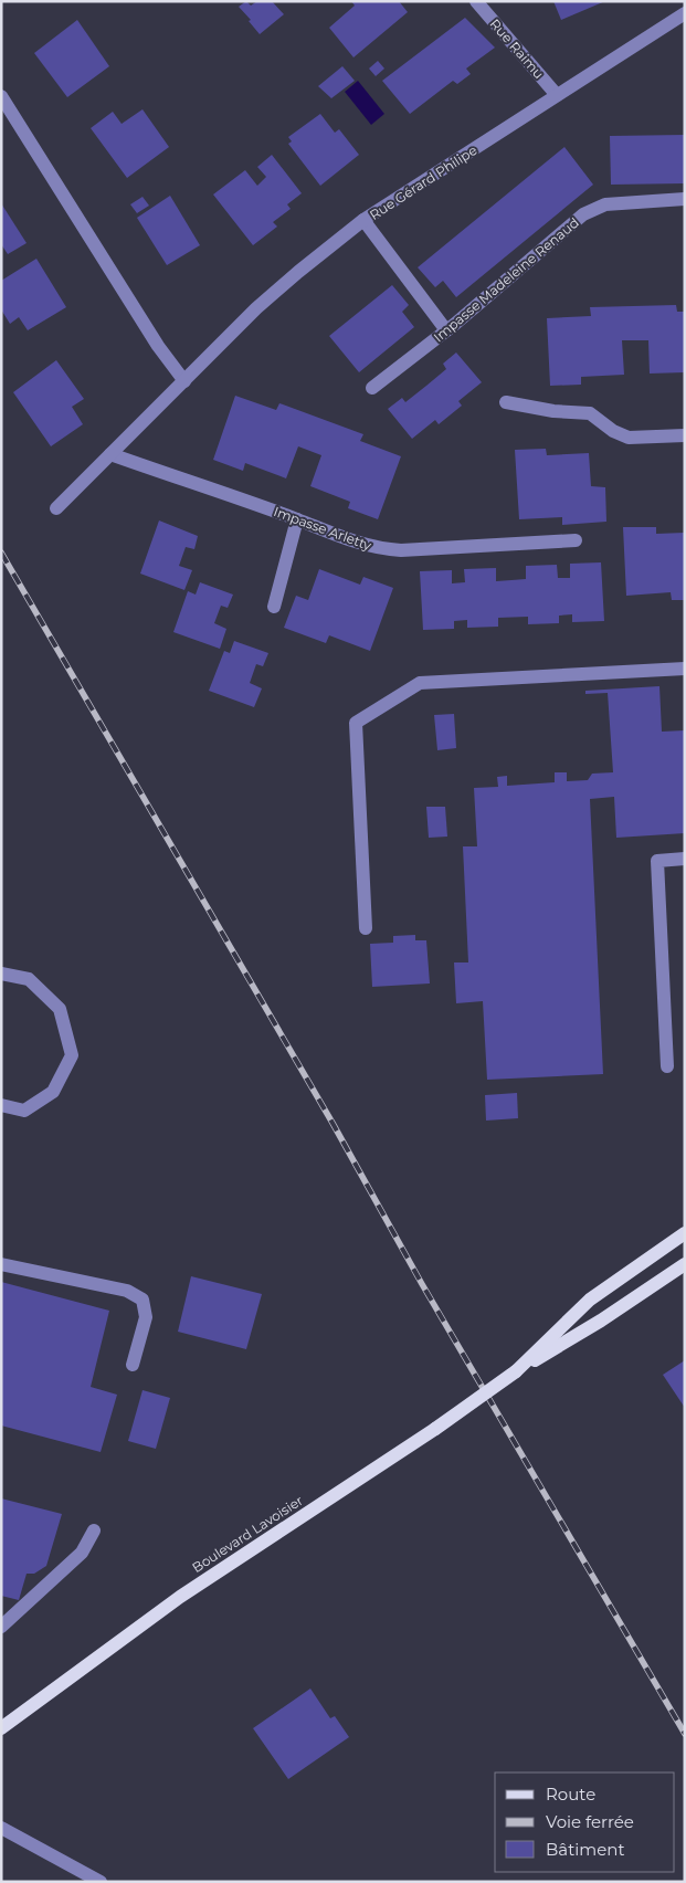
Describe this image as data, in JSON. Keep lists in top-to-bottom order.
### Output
{
  "streets": {
    "main road": ["Boulevard Lavoisier"],
    "street": [
      "Rue Raimu",
      "Rue Gérard Philipe",
      "Impasse Madeleine Renaud",
      "Impasse Arletty"
    ]
  },
  "crossings": [
    ["Rue Raimu", "Rue Gérard Philipe"],
    ["Rue Gérard Philipe", "Impasse Arletty"]
  ],
  "legend": ["Route", "Voie ferrée", "Bâtiment"]
}
